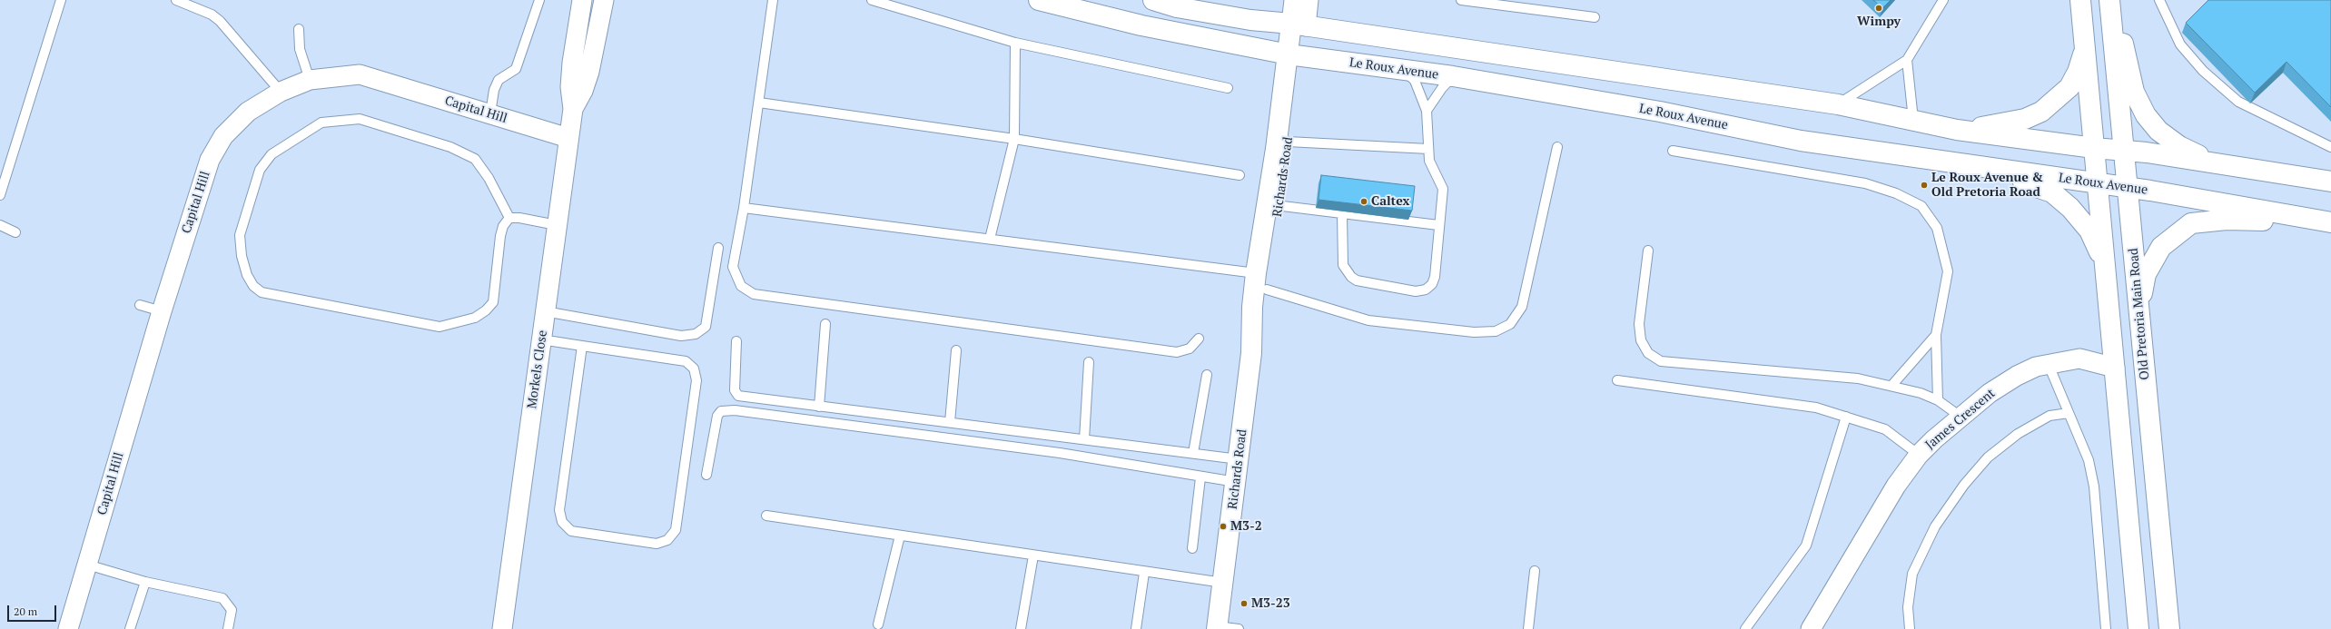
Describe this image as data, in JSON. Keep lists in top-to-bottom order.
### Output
{
  "streets": {
    "main road": ["Le Roux Avenue", "Richards Road", "Old Pretoria Main Road"],
    "street": ["Capital Hill", "Morkels Close", "James Crescent"]
  },
  "crossings": [
    ["Le Roux Avenue", "Richards Road"],
    ["Le Roux Avenue", "Old Pretoria Main Road"],
    ["Capital Hill", "Morkels Close"]
  ],
  "places": [
    "Wimpy",
    "Le Roux Avenue & Old Pretoria Road",
    "Caltex",
    "M3-2",
    "M3-23"
  ],
  "scale_bar": "20 m"
}
